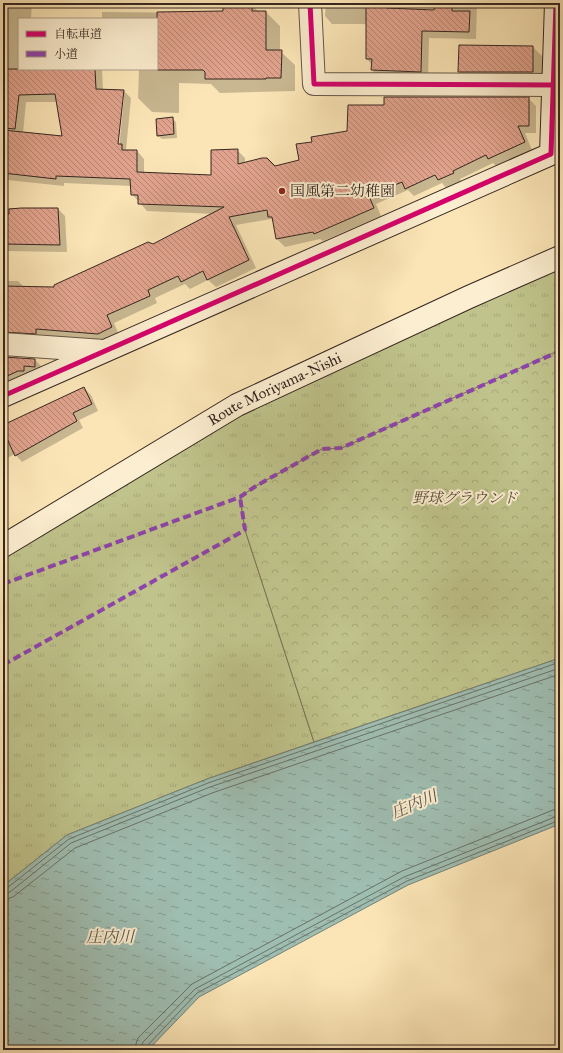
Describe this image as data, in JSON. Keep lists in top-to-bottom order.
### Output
{
  "streets": {
    "street": ["Route Moriyama-Nishi"]
  },
  "water": ["庄内川"],
  "parks": ["野球グラウンド"],
  "places": ["国風第二幼稚園"],
  "legend": ["自転車道", "小道"]
}
